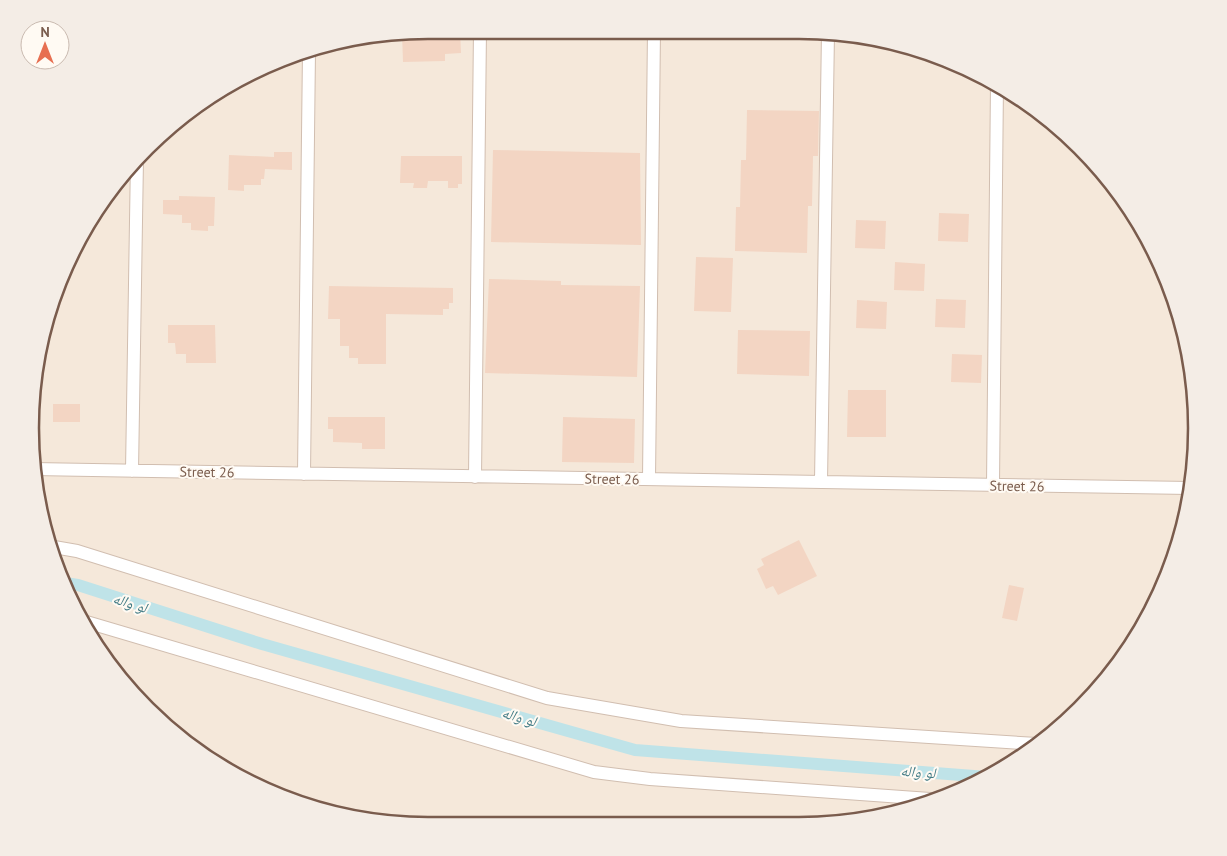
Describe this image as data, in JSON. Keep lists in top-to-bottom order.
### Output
{
  "streets": {
    "street": ["Street 26"]
  },
  "water": ["لو واله"],
  "north": "top"
}
